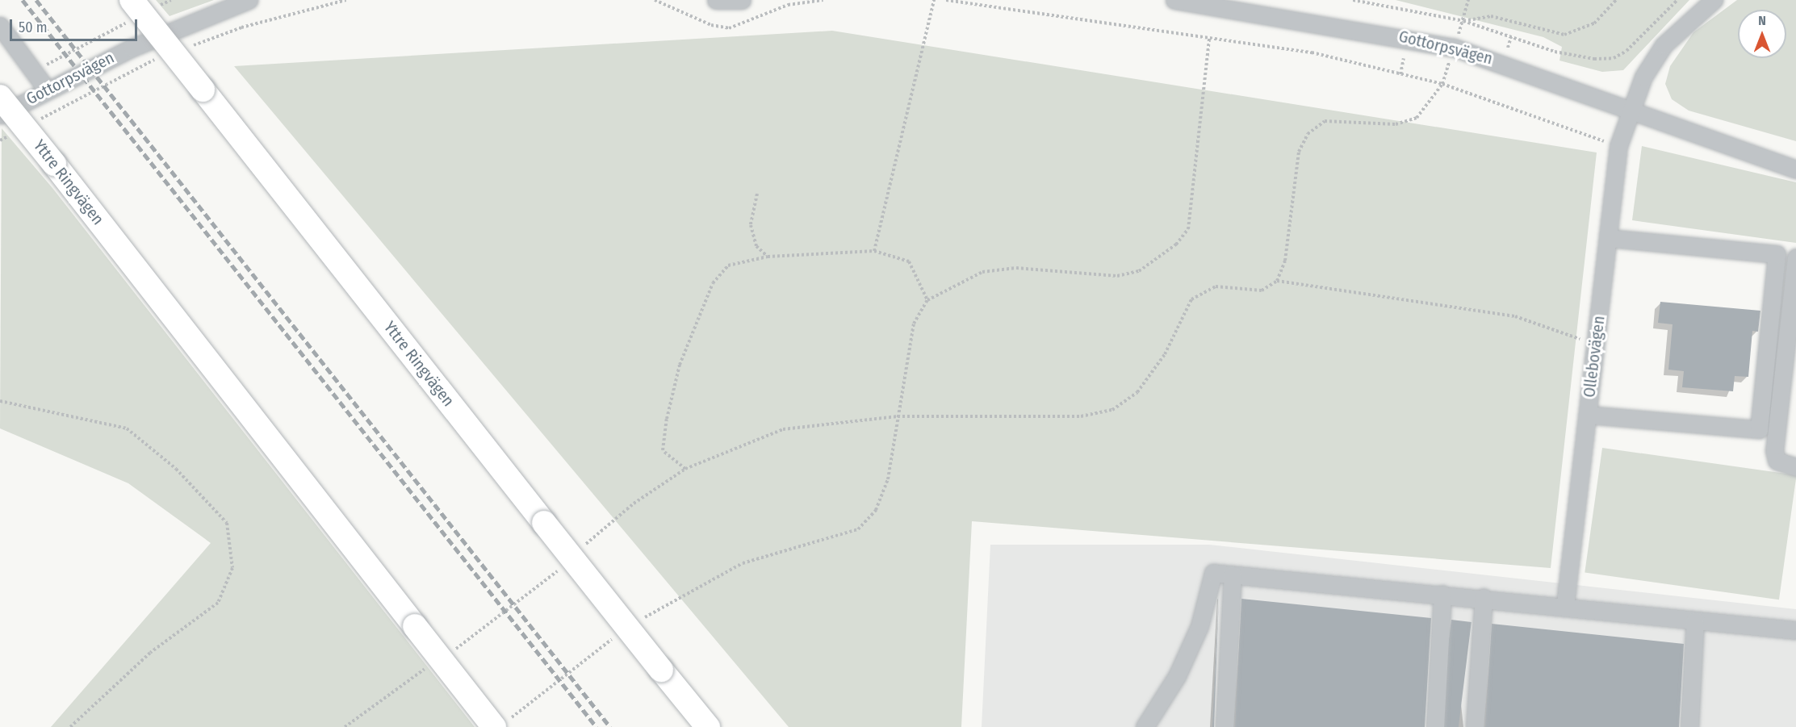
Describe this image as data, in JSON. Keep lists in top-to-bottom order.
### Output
{
  "streets": {
    "highway": ["Yttre Ringvägen"],
    "street": ["Gottorpsvägen", "Ollebovägen"]
  },
  "crossings": [
    ["Gottorpsvägen", "Ollebovägen"]
  ],
  "scale_bar": "50 m",
  "north": "top"
}
